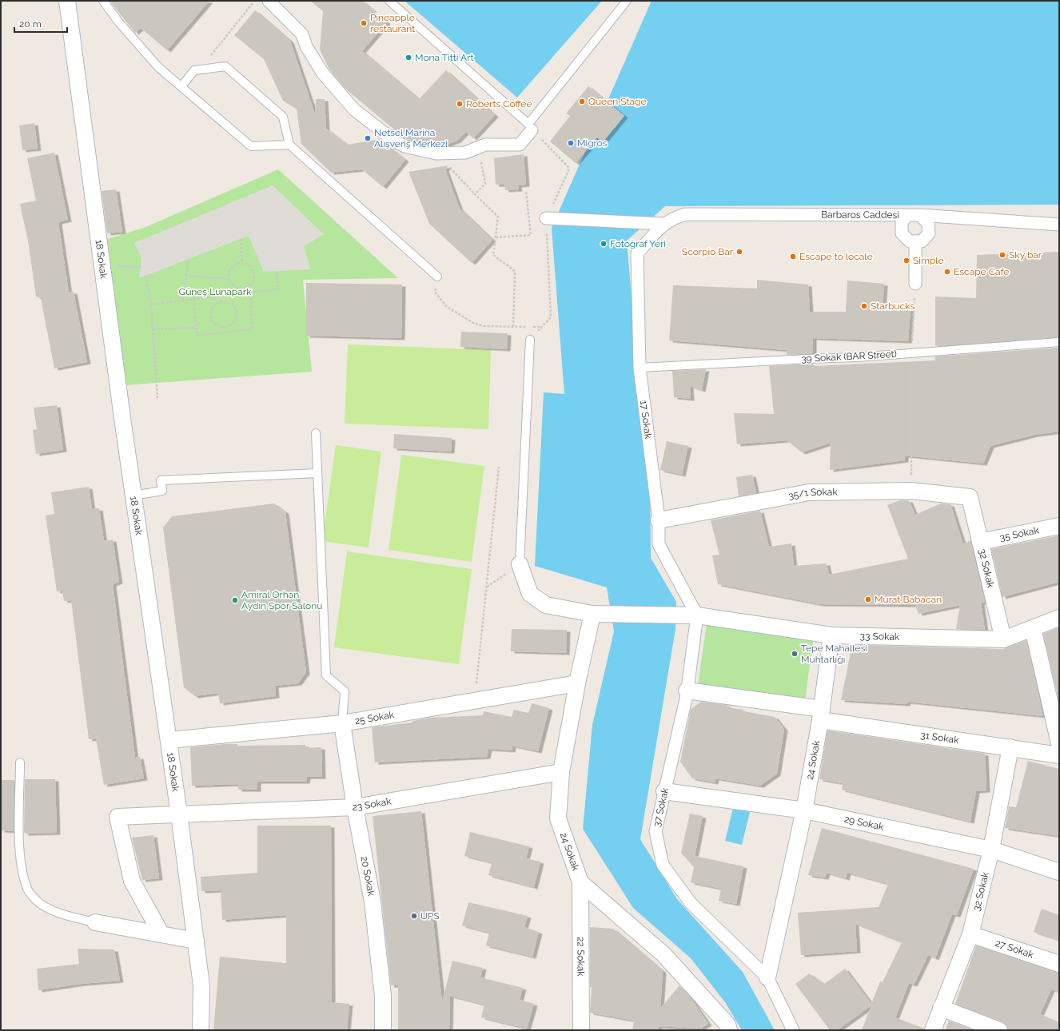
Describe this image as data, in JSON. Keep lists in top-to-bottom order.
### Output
{
  "streets": {
    "street": [
      "Barbaros Caddesi",
      "18 Sokak",
      "17 Sokak",
      "35/1 Sokak",
      "35 Sokak",
      "32 Sokak",
      "33 Sokak",
      "25 Sokak",
      "31 Sokak",
      "24 Sokak",
      "23 Sokak",
      "37 Sokak",
      "29 Sokak",
      "20 Sokak",
      "27 Sokak",
      "22 Sokak"
    ],
    "lane": ["39 Sokak (BAR Street)"]
  },
  "crossings": [
    ["Barbaros Caddesi", "17 Sokak"],
    ["18 Sokak", "25 Sokak"],
    ["18 Sokak", "23 Sokak"],
    ["39 Sokak (BAR Street)", "17 Sokak"],
    ["17 Sokak", "35/1 Sokak"],
    ["17 Sokak", "33 Sokak"],
    ["17 Sokak", "37 Sokak"],
    ["35/1 Sokak", "32 Sokak"],
    ["35 Sokak", "32 Sokak"],
    ["32 Sokak", "33 Sokak"],
    ["32 Sokak", "31 Sokak"],
    ["32 Sokak", "29 Sokak"],
    ["32 Sokak", "27 Sokak"],
    ["33 Sokak", "24 Sokak"],
    ["33 Sokak", "37 Sokak"],
    ["25 Sokak", "24 Sokak"],
    ["25 Sokak", "20 Sokak"],
    ["31 Sokak", "24 Sokak"],
    ["31 Sokak", "37 Sokak"],
    ["24 Sokak", "23 Sokak"],
    ["24 Sokak", "37 Sokak"],
    ["24 Sokak", "29 Sokak"],
    ["24 Sokak", "22 Sokak"],
    ["23 Sokak", "20 Sokak"],
    ["37 Sokak", "29 Sokak"]
  ],
  "parks": ["Güneş Lunapark"],
  "places": [
    "Pineapple restaurant",
    "Mona Titti Art",
    "Queen Stage",
    "Roberts Coffee",
    "Netsel Marina Alışveriş Merkezi",
    "Migros",
    "Fotoğraf Yeri",
    "Scorpio Bar",
    "Sky bar",
    "Escape to locale",
    "Simple",
    "Escape Cafe",
    "Starbucks",
    "Murat Babacan",
    "Amiral Orhan Aydın Spor Salonu",
    "Tepe Mahallesi Muhtarlığı",
    "UPS"
  ],
  "scale_bar": "20 m"
}
